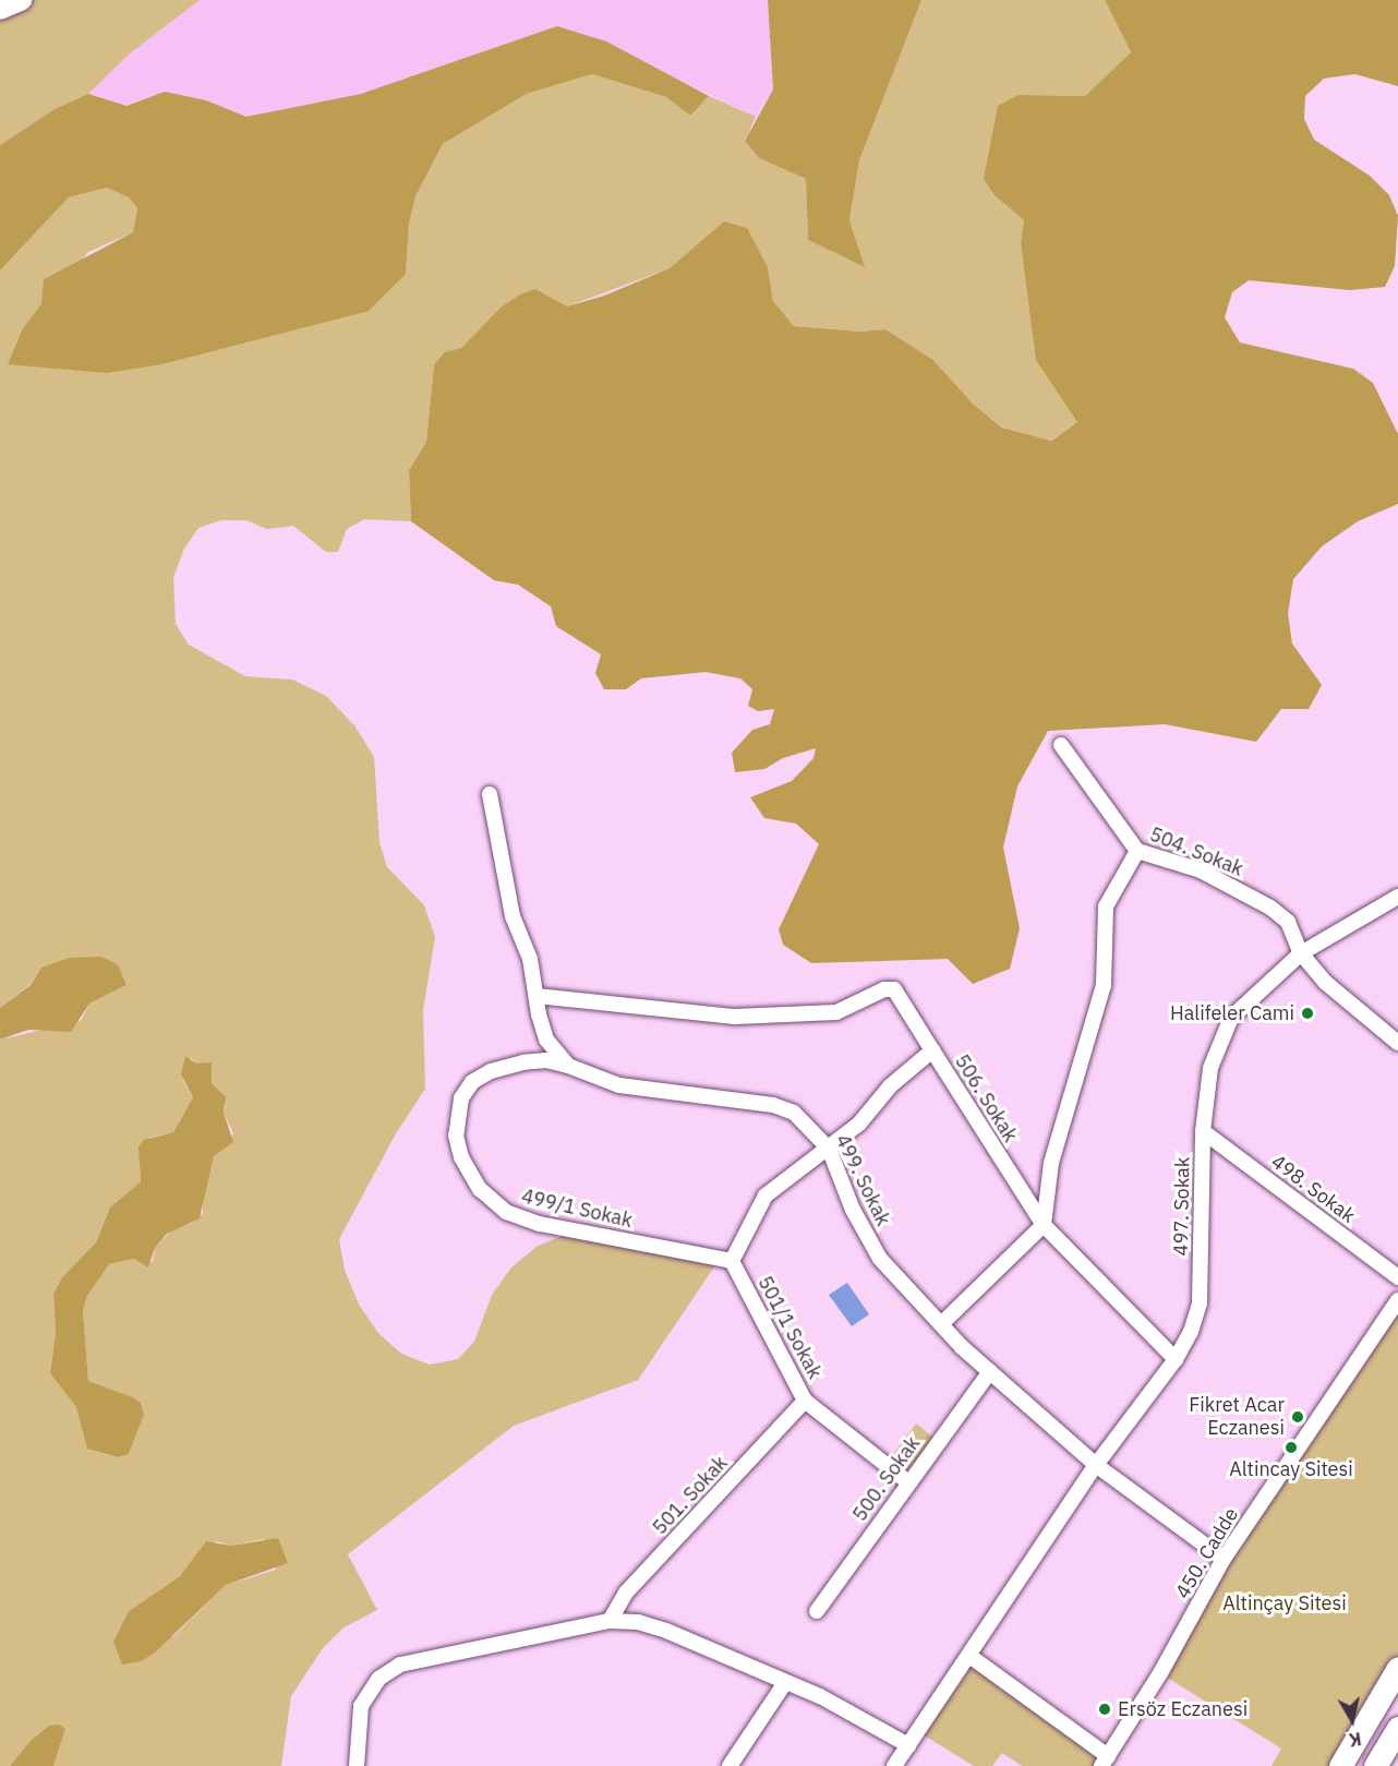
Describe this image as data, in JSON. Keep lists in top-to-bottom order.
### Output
{
  "streets": {
    "street": [
      "504. Sokak",
      "506. Sokak",
      "499. Sokak",
      "498. Sokak",
      "497. Sokak",
      "499/1 Sokak",
      "501/1 Sokak",
      "500. Sokak",
      "501. Sokak",
      "450. Cadde"
    ]
  },
  "crossings": [
    ["504. Sokak", "497. Sokak"],
    ["506. Sokak", "499. Sokak"],
    ["506. Sokak", "497. Sokak"],
    ["506. Sokak", "499/1 Sokak"],
    ["506. Sokak", "501/1 Sokak"],
    ["499. Sokak", "497. Sokak"],
    ["499. Sokak", "499/1 Sokak"],
    ["499. Sokak", "500. Sokak"],
    ["499. Sokak", "450. Cadde"],
    ["498. Sokak", "497. Sokak"],
    ["499/1 Sokak", "501/1 Sokak"],
    ["501/1 Sokak", "500. Sokak"],
    ["501/1 Sokak", "501. Sokak"]
  ],
  "parks": ["Altinçay Sitesi"],
  "places": [
    "Halifeler Cami",
    "Fikret Acar Eczanesi",
    "Altincay Sitesi",
    "Ersöz Eczanesi"
  ],
  "north": "bottom"
}
